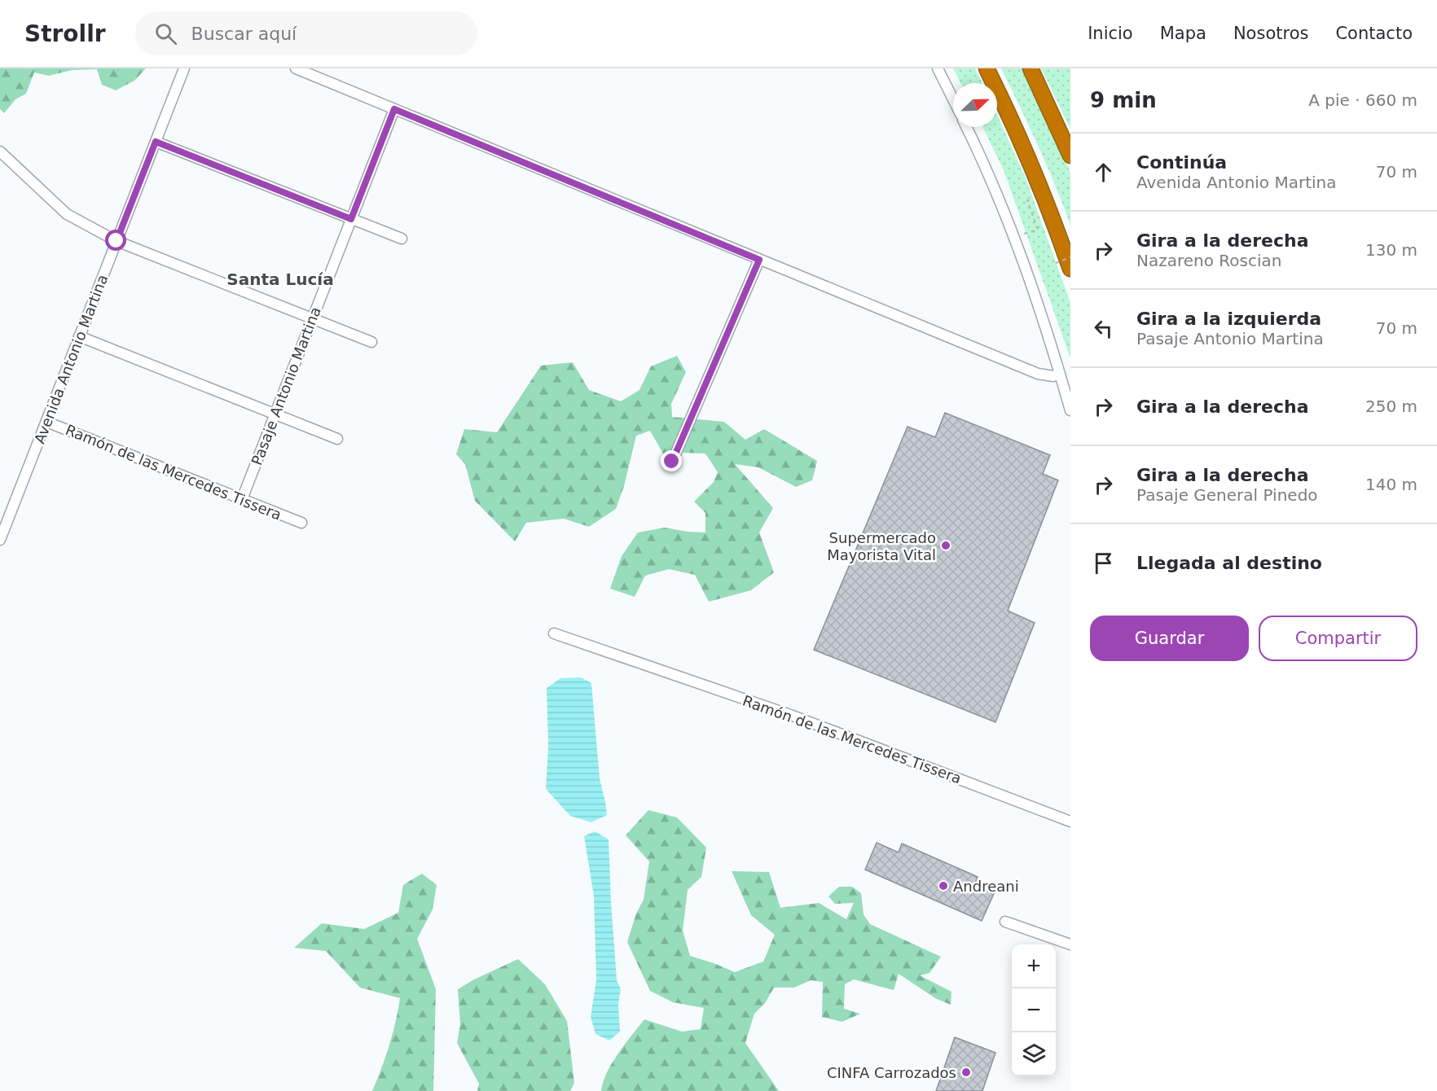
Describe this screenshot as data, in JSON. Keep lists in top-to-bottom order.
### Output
{
  "streets": {
    "street": ["Avenida Antonio Martina", "Pasaje Antonio Martina", "Ramón de las Mercedes Tissera"]
  },
  "crossings": [
    ["Avenida Antonio Martina", "Ramón de las Mercedes Tissera"],
    ["Pasaje Antonio Martina", "Ramón de las Mercedes Tissera"]
  ],
  "districts": ["Santa Lucía"],
  "places": ["Supermercado Mayorista Vital", "Andreani", "CINFA Carrozados"],
  "north": "top right",
  "page": {
    "header": "Strollr",
    "search": "Buscar aquí",
    "nav": [
      "Inicio",
      "Mapa",
      "Nosotros",
      "Contacto"
    ],
    "heading": ["9 min", "A pie · 660 m"],
    "list": [
      ["Continúa", "Avenida Antonio Martina", "70 m"],
      ["Gira a la derecha", "Nazareno Roscian", "130 m"],
      ["Gira a la izquierda", "Pasaje Antonio Martina", "70 m"],
      ["Gira a la derecha", "250 m"],
      ["Gira a la derecha", "Pasaje General Pinedo", "140 m"],
      "Llegada al destino"
    ],
    "buttons": ["Guardar", "Compartir"],
    "map_buttons": ["+", "−"]
  }
}
